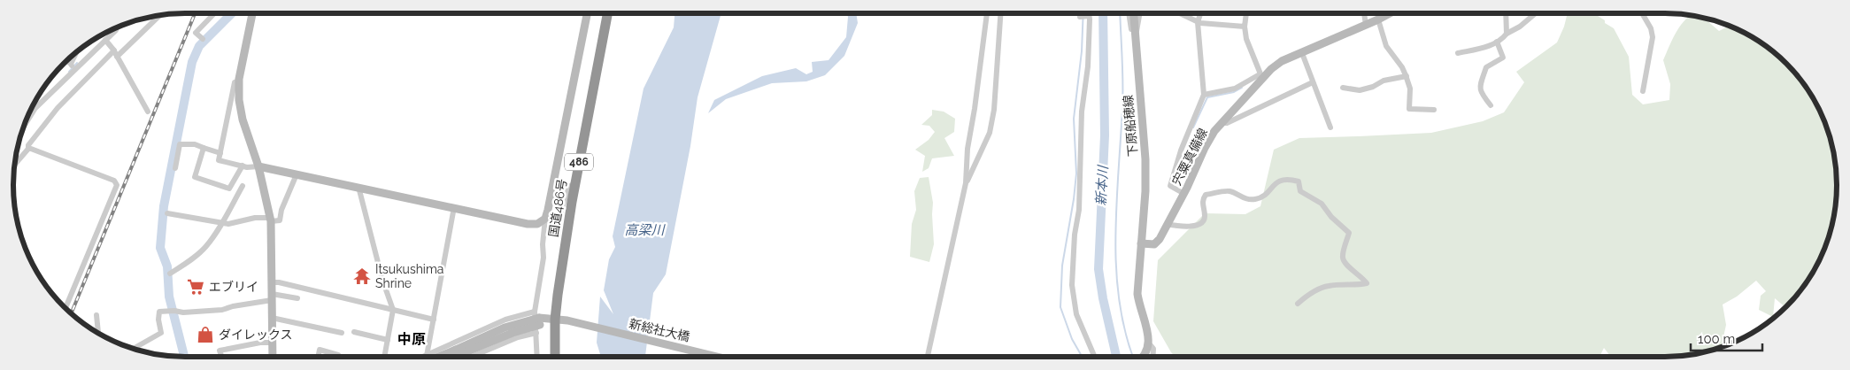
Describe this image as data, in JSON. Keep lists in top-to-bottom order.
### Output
{
  "streets": {
    "highway": ["486", "国道486号"],
    "street": ["下原船穂線", "宍粟真備線", "新総社大橋"]
  },
  "crossings": [
    ["下原船穂線", "宍粟真備線"],
    ["国道486号", "新総社大橋"]
  ],
  "districts": ["中原"],
  "water": ["新本川", "高梁川"],
  "places": {
    "temple": ["Itsukushima Shrine"],
    "supermarket": ["エブリイ"],
    "shop": ["ダイレックス"]
  },
  "scale_bar": "100 m"
}
